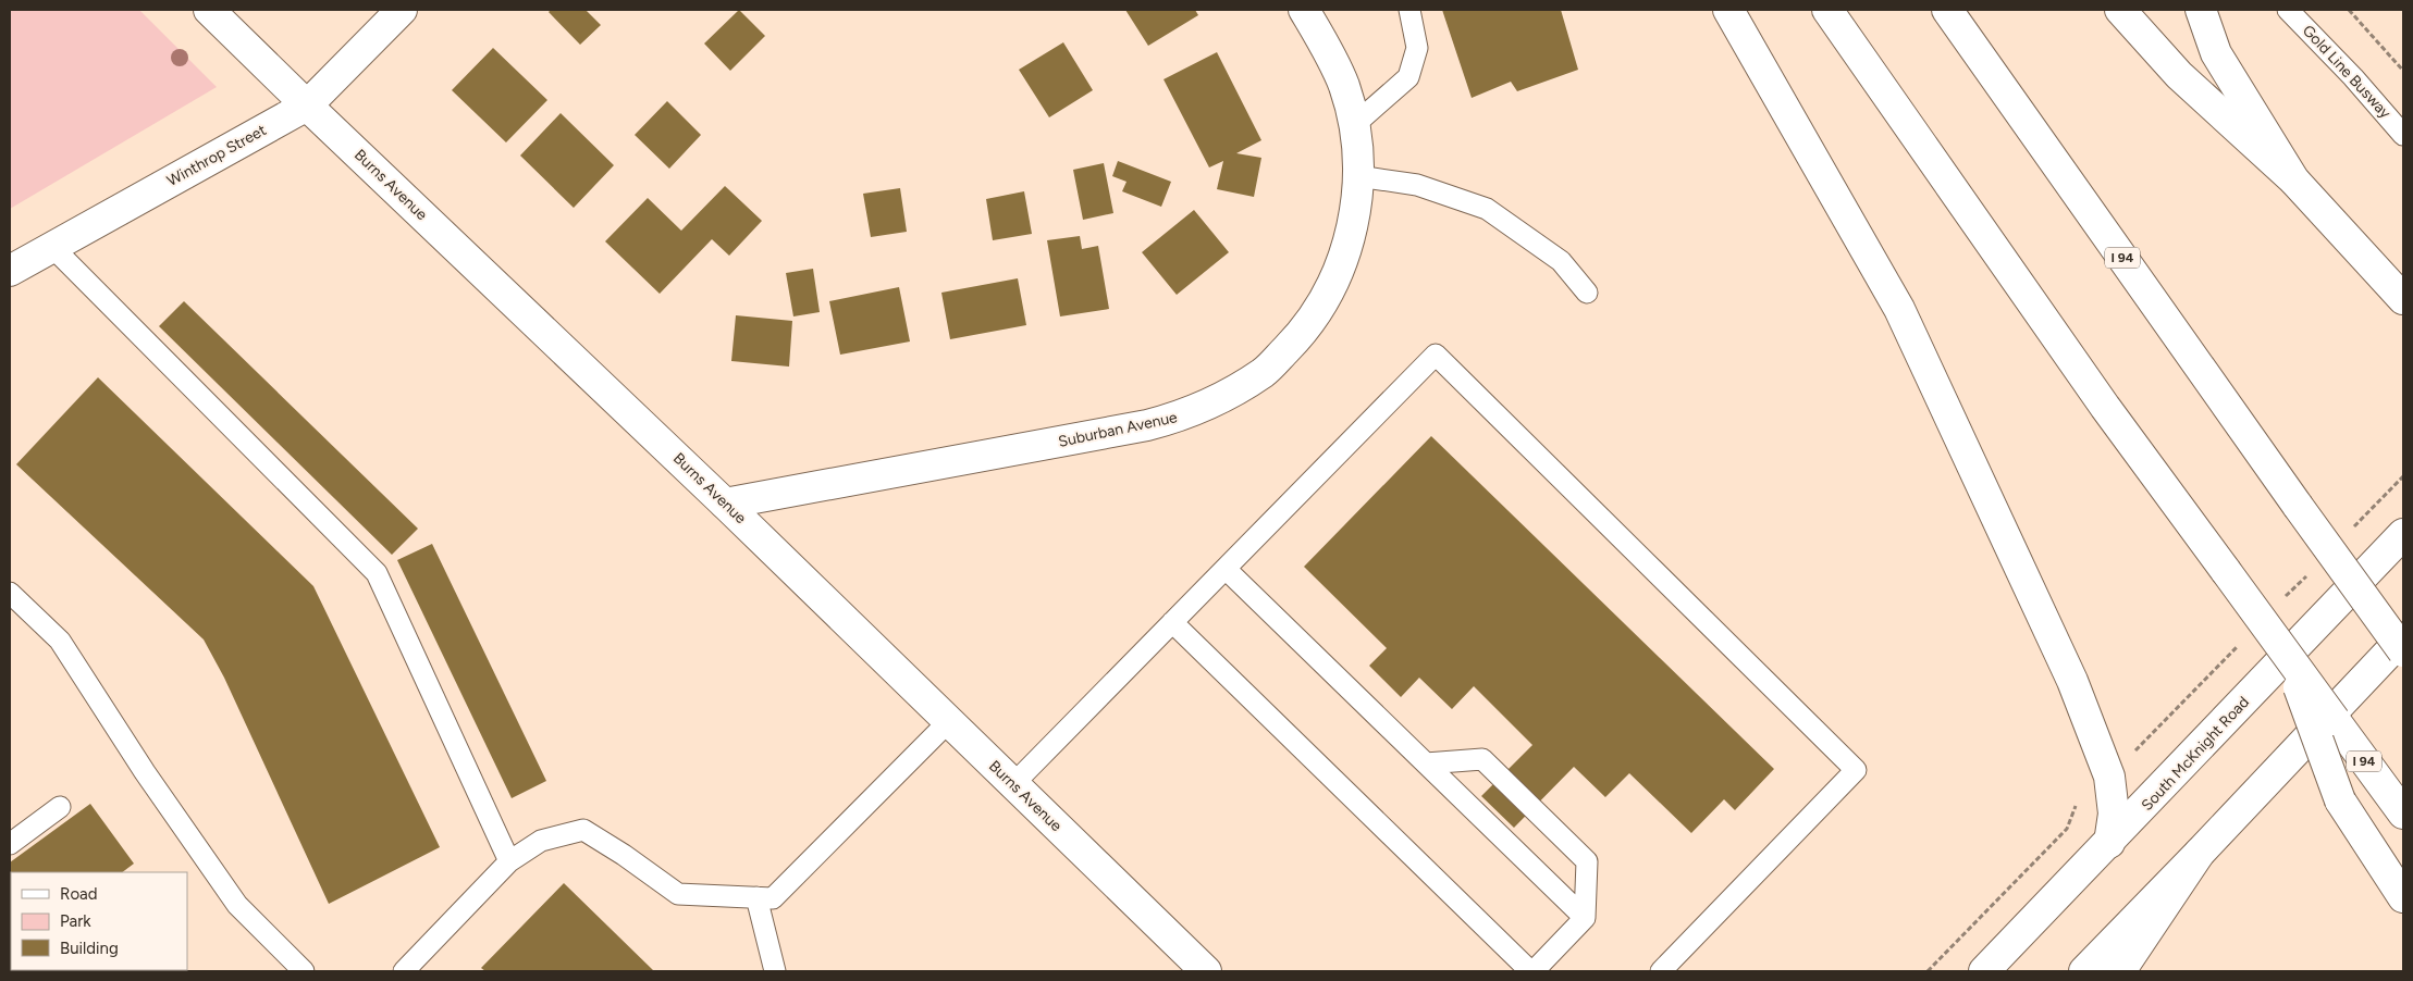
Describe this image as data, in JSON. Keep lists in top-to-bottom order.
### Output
{
  "streets": {
    "main road": [
      "Winthrop Street",
      "Burns Avenue",
      "I 94",
      "Suburban Avenue",
      "South McKnight Road"
    ],
    "lane": ["Gold Line Busway"]
  },
  "crossings": [
    ["Winthrop Street", "Burns Avenue"],
    ["Burns Avenue", "Suburban Avenue"]
  ],
  "legend": ["Road", "Park", "Building"]
}
